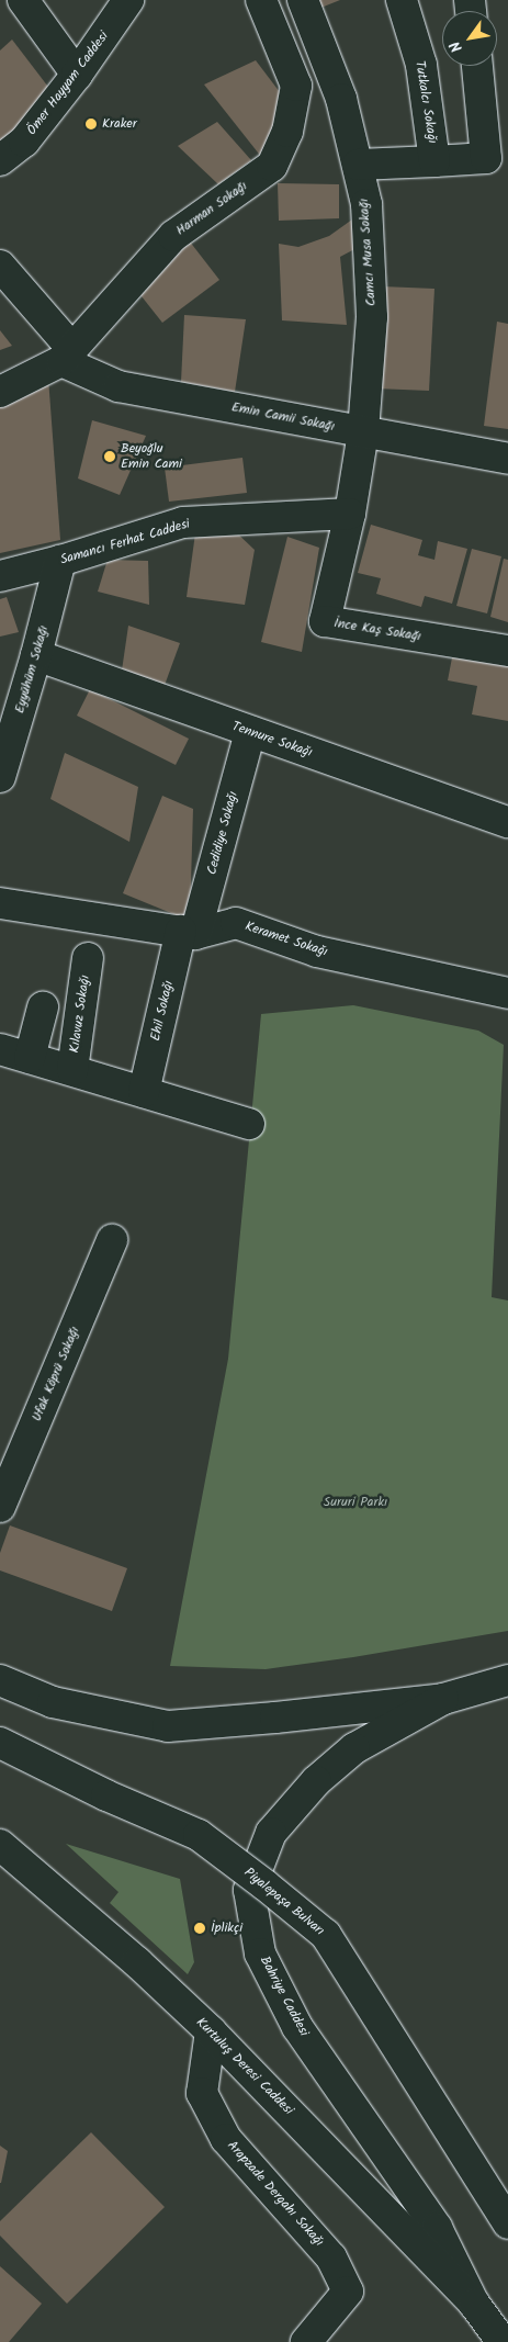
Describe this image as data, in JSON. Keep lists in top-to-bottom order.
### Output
{
  "streets": {
    "street": [
      "Ömer Hayyam Caddesi",
      "Tutkalcı Sokağı",
      "Harman Sokağı",
      "Camcı Musa Sokağı",
      "Emin Camii Sokağı",
      "Samancı Ferhat Caddesi",
      "İnce Kaş Sokağı",
      "Eyyühüm Sokağı",
      "Tennure Sokağı",
      "Cedidiye Sokağı",
      "Keramet Sokağı",
      "Ehil Sokağı",
      "Kılavuz Sokağı",
      "Ufak Köprü Sokağı",
      "Piyalepaşa Bulvarı",
      "Bahriye Caddesi",
      "Kurtuluş Deresi Caddesi",
      "Arapzade Dergahı Sokağı"
    ]
  },
  "crossings": [
    ["Tutkalcı Sokağı", "Camcı Musa Sokağı"],
    ["Harman Sokağı", "Emin Camii Sokağı"],
    ["Camcı Musa Sokağı", "Emin Camii Sokağı"],
    ["Camcı Musa Sokağı", "Samancı Ferhat Caddesi"],
    ["Camcı Musa Sokağı", "İnce Kaş Sokağı"],
    ["Samancı Ferhat Caddesi", "İnce Kaş Sokağı"],
    ["Samancı Ferhat Caddesi", "Eyyühüm Sokağı"],
    ["Eyyühüm Sokağı", "Tennure Sokağı"],
    ["Tennure Sokağı", "Cedidiye Sokağı"],
    ["Cedidiye Sokağı", "Keramet Sokağı"],
    ["Cedidiye Sokağı", "Ehil Sokağı"],
    ["Keramet Sokağı", "Ehil Sokağı"],
    ["Bahriye Caddesi", "Kurtuluş Deresi Caddesi"],
    ["Kurtuluş Deresi Caddesi", "Arapzade Dergahı Sokağı"]
  ],
  "parks": ["Sururi Parkı"],
  "places": ["Kraker", "Beyoğlu Emin Cami", "İplikçi"],
  "north": "bottom left"
}
